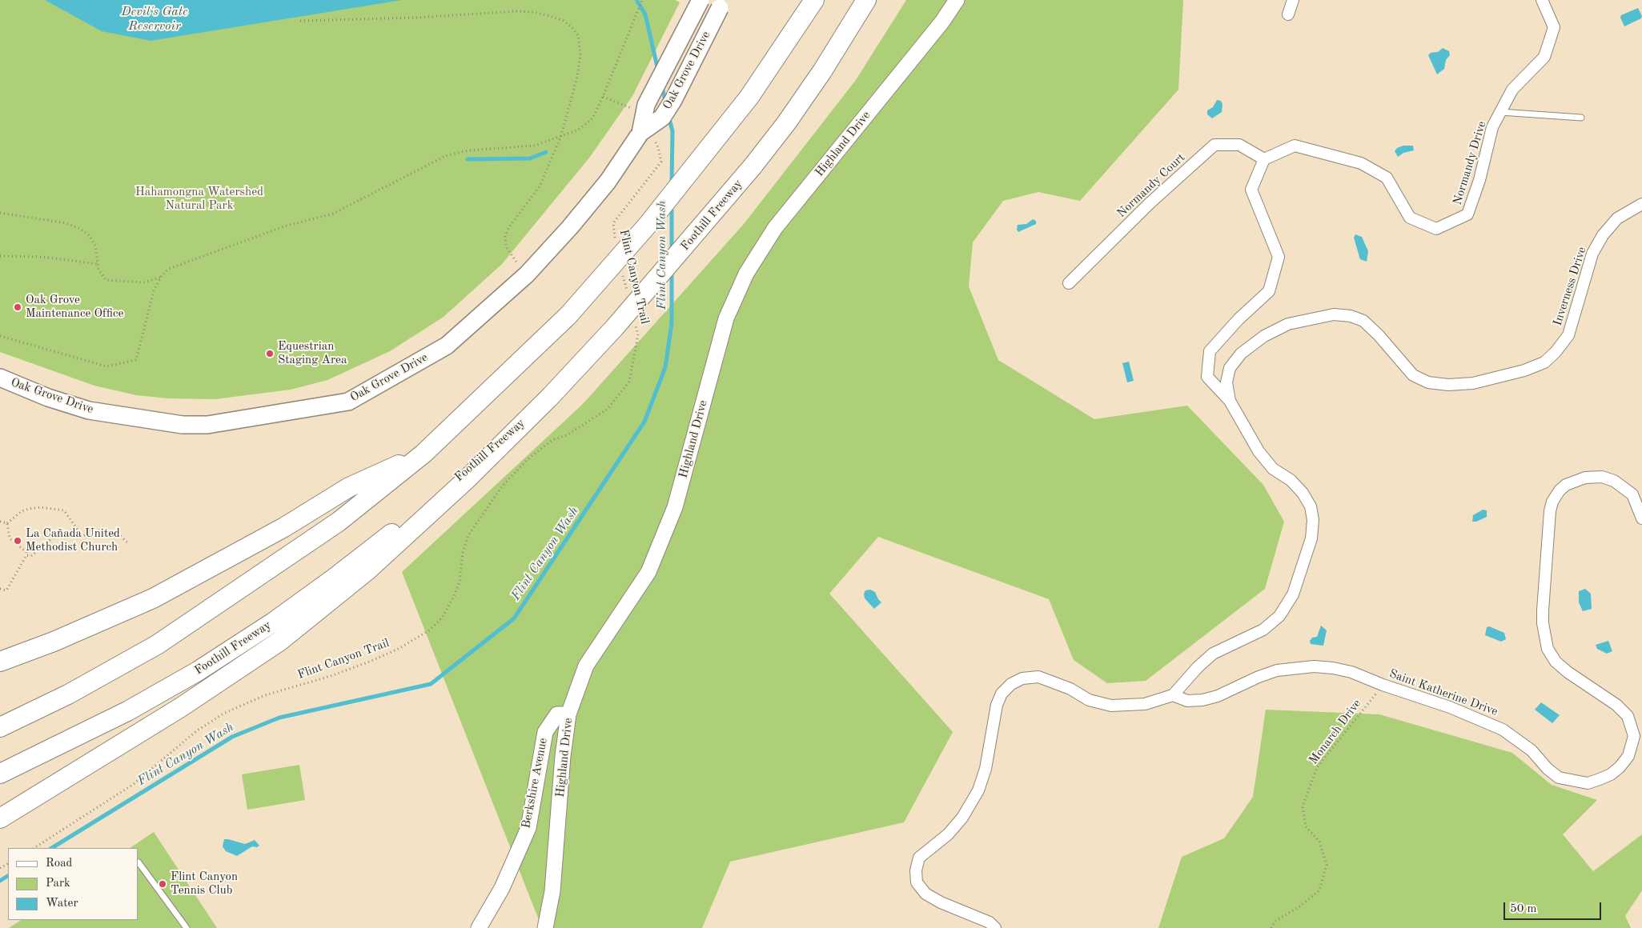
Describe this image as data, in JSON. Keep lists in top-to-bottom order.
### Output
{
  "streets": {
    "highway": ["Foothill Freeway"],
    "main road": ["Oak Grove Drive"],
    "street": [
      "Highland Drive",
      "Normandy Drive",
      "Normandy Court",
      "Inverness Drive",
      "Saint Katherine Drive",
      "Berkshire Avenue"
    ],
    "path": ["Flint Canyon Trail", "Monarch Drive"]
  },
  "crossings": [
    ["Highland Drive", "Berkshire Avenue"],
    ["Normandy Drive", "Normandy Court"],
    ["Inverness Drive", "Saint Katherine Drive"],
    ["Saint Katherine Drive", "Monarch Drive"]
  ],
  "water": ["Devil's Gate Reservoir", "Flint Canyon Wash"],
  "parks": ["Hahamongna Watershed Natural Park"],
  "places": [
    "Oak Grove Maintenance Office",
    "Equestrian Staging Area",
    "La Cañada United Methodist Church",
    "Flint Canyon Tennis Club"
  ],
  "legend": ["Road", "Park", "Water"],
  "scale_bar": "50 m"
}
